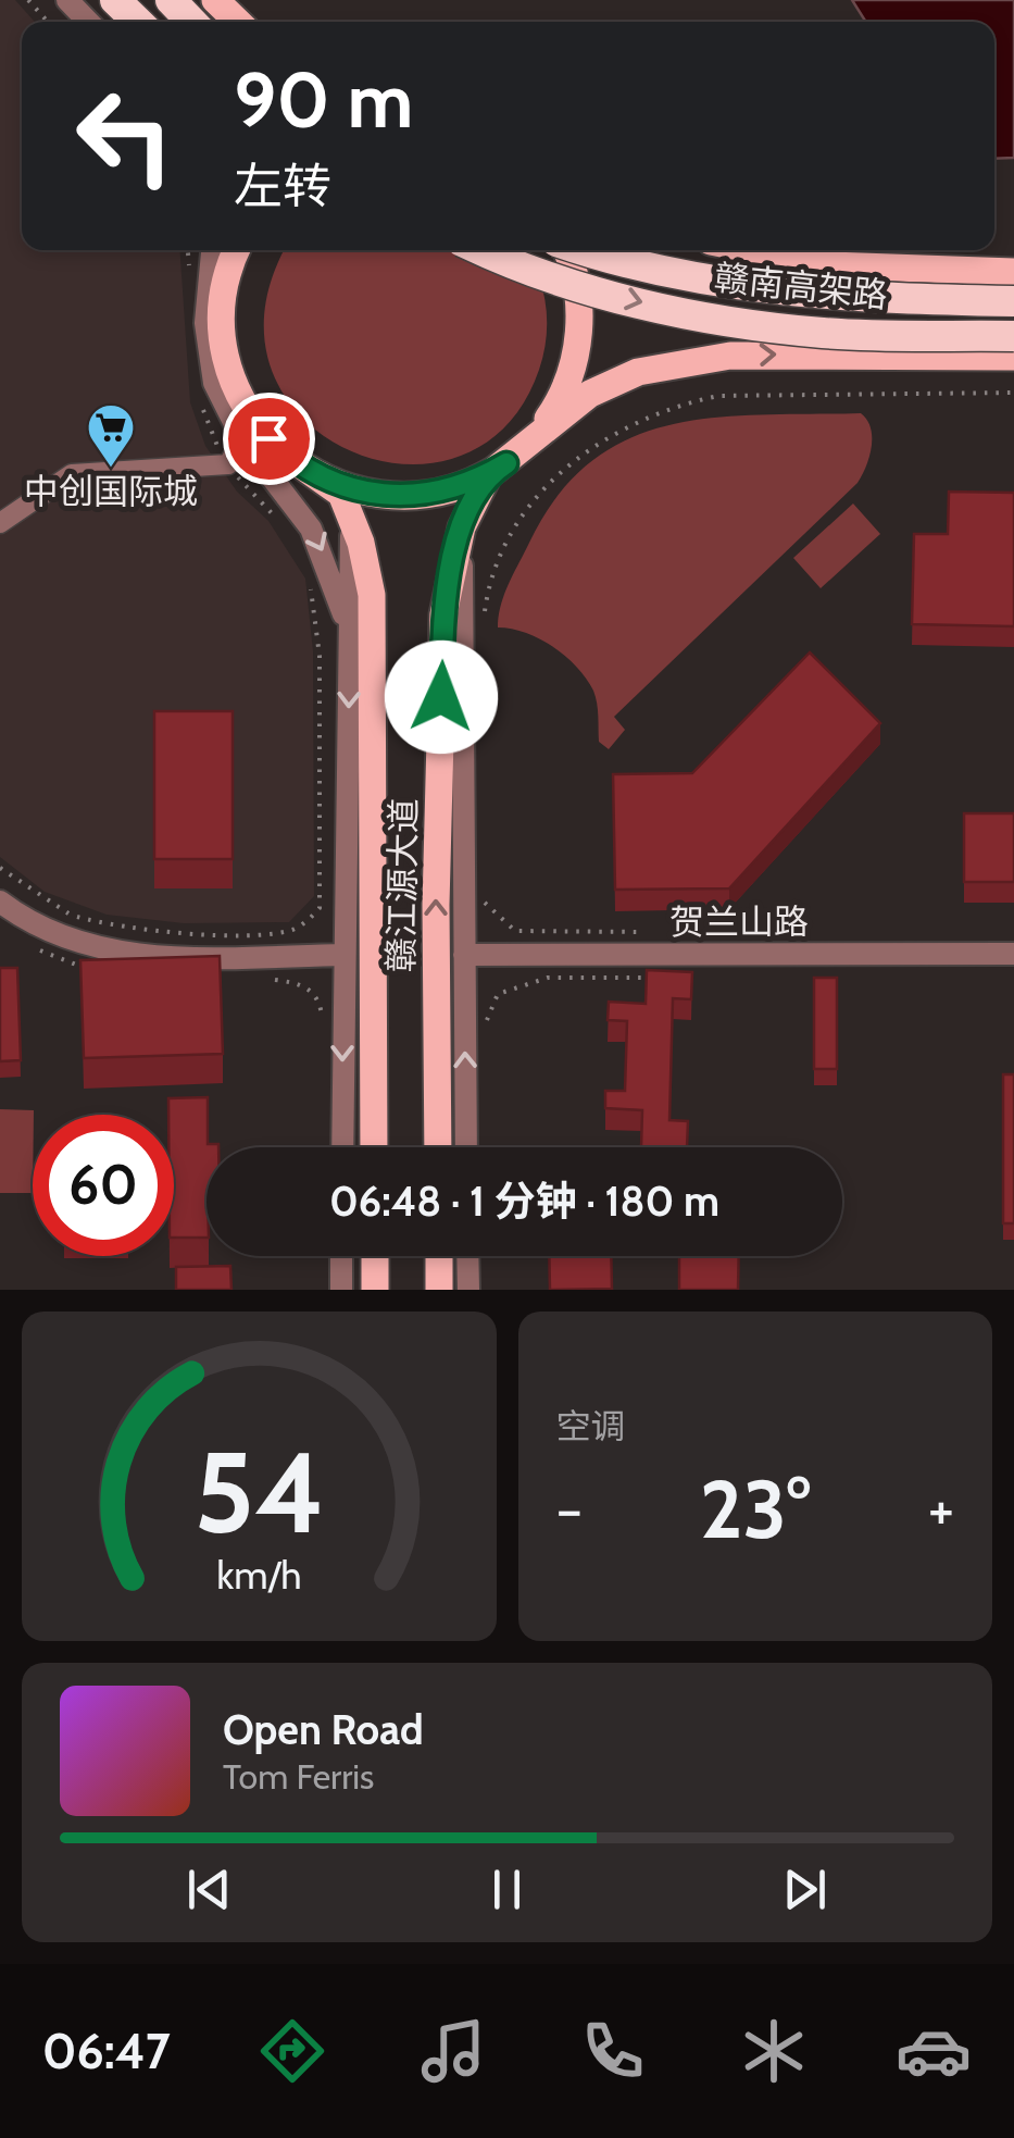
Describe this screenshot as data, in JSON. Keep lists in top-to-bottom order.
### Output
{
  "streets": {
    "highway": ["赣南高架路"],
    "main road": ["赣江源大道"],
    "street": ["贺兰山路"]
  },
  "places": {
    "supermarket": ["中创国际城"]
  },
  "page": {
    "turn": ["90 m", "左转"],
    "limit": "60",
    "trip": "06:48 · 1 分钟 · 180 m",
    "tile": "空调",
    "heat": ["−", "23°", "+"],
    "song": ["Open Road", "Tom Ferris"],
    "tabs": "06:47",
    "gauge": ["54", "km/h"]
  }
}
